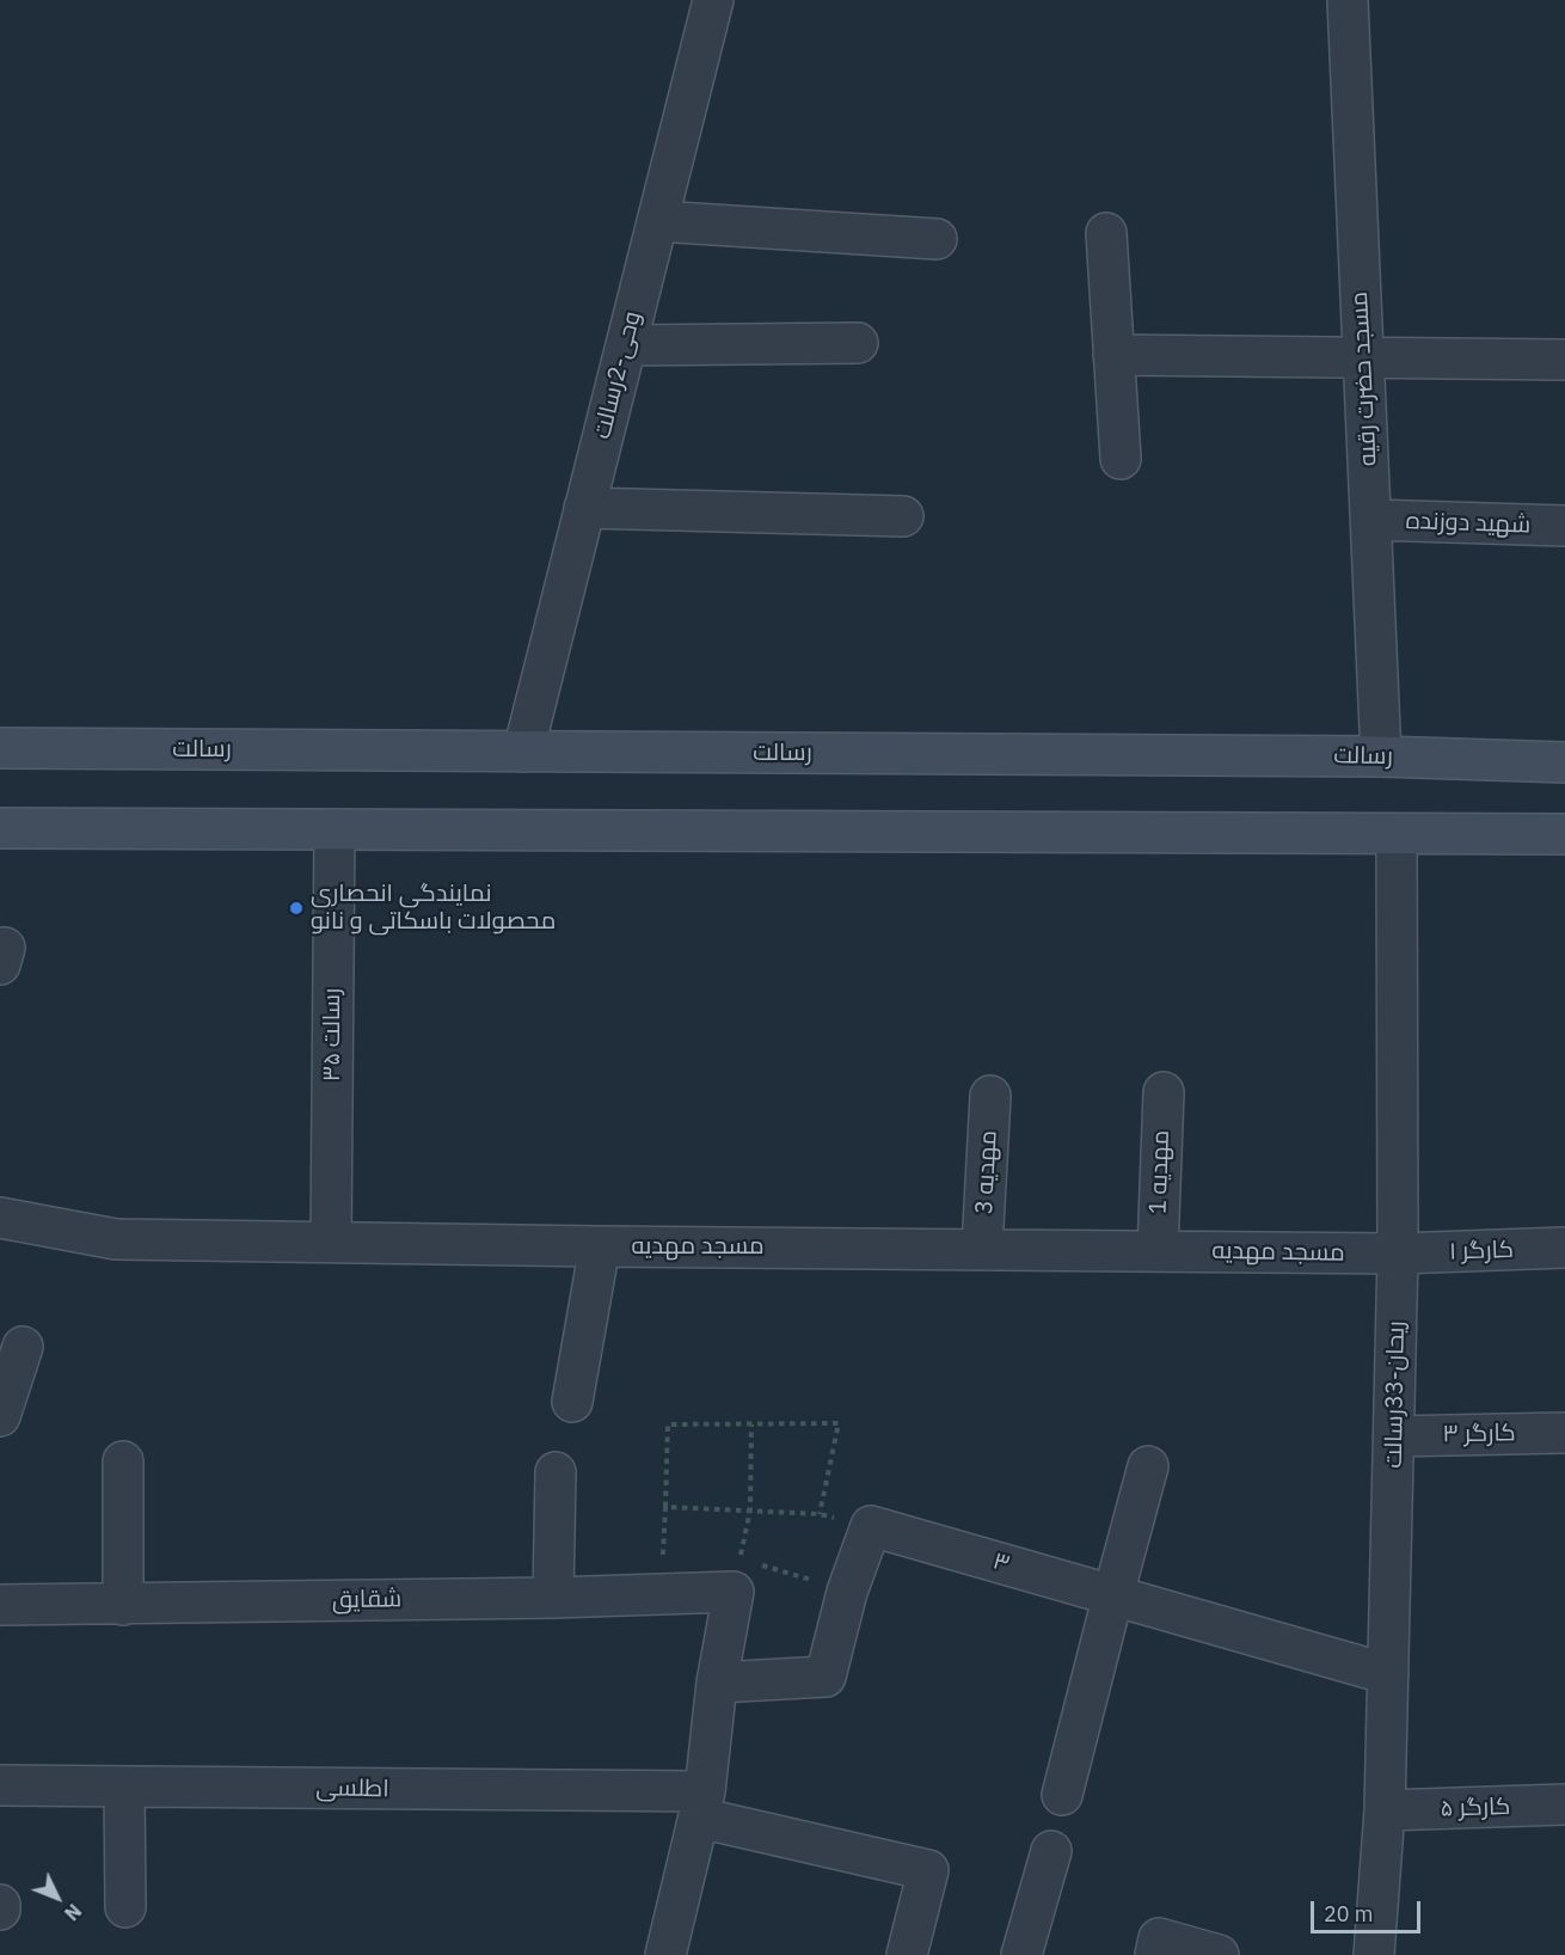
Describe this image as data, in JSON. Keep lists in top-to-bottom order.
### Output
{
  "streets": {
    "main road": ["رسالت"],
    "street": [
      "وحی-2رسالت",
      "مسجد حضرت رقیه",
      "شهید دوزنده",
      "رسالت ۳۵",
      "مهدیه 3",
      "مهدیه 1",
      "مسجد مهدیه",
      "کارگر ۱",
      "ریحان-33رسالت",
      "کارگر ۳",
      "۳",
      "شقایق",
      "اطلسی",
      "کارگر ۵"
    ]
  },
  "crossings": [
    ["وحی-2رسالت", "رسالت"],
    ["مسجد حضرت رقیه", "شهید دوزنده"],
    ["مسجد حضرت رقیه", "رسالت"],
    ["رسالت ۳۵", "مسجد مهدیه"],
    ["مهدیه 3", "مسجد مهدیه"],
    ["مهدیه 1", "مسجد مهدیه"],
    ["مسجد مهدیه", "کارگر ۱"],
    ["مسجد مهدیه", "ریحان-33رسالت"],
    ["کارگر ۱", "ریحان-33رسالت"],
    ["ریحان-33رسالت", "کارگر ۳"],
    ["ریحان-33رسالت", "۳"],
    ["ریحان-33رسالت", "کارگر ۵"]
  ],
  "places": ["نمایندگی انحصاری محصولات باسکاتی و نانو"],
  "scale_bar": "20 m",
  "north": "bottom right"
}
